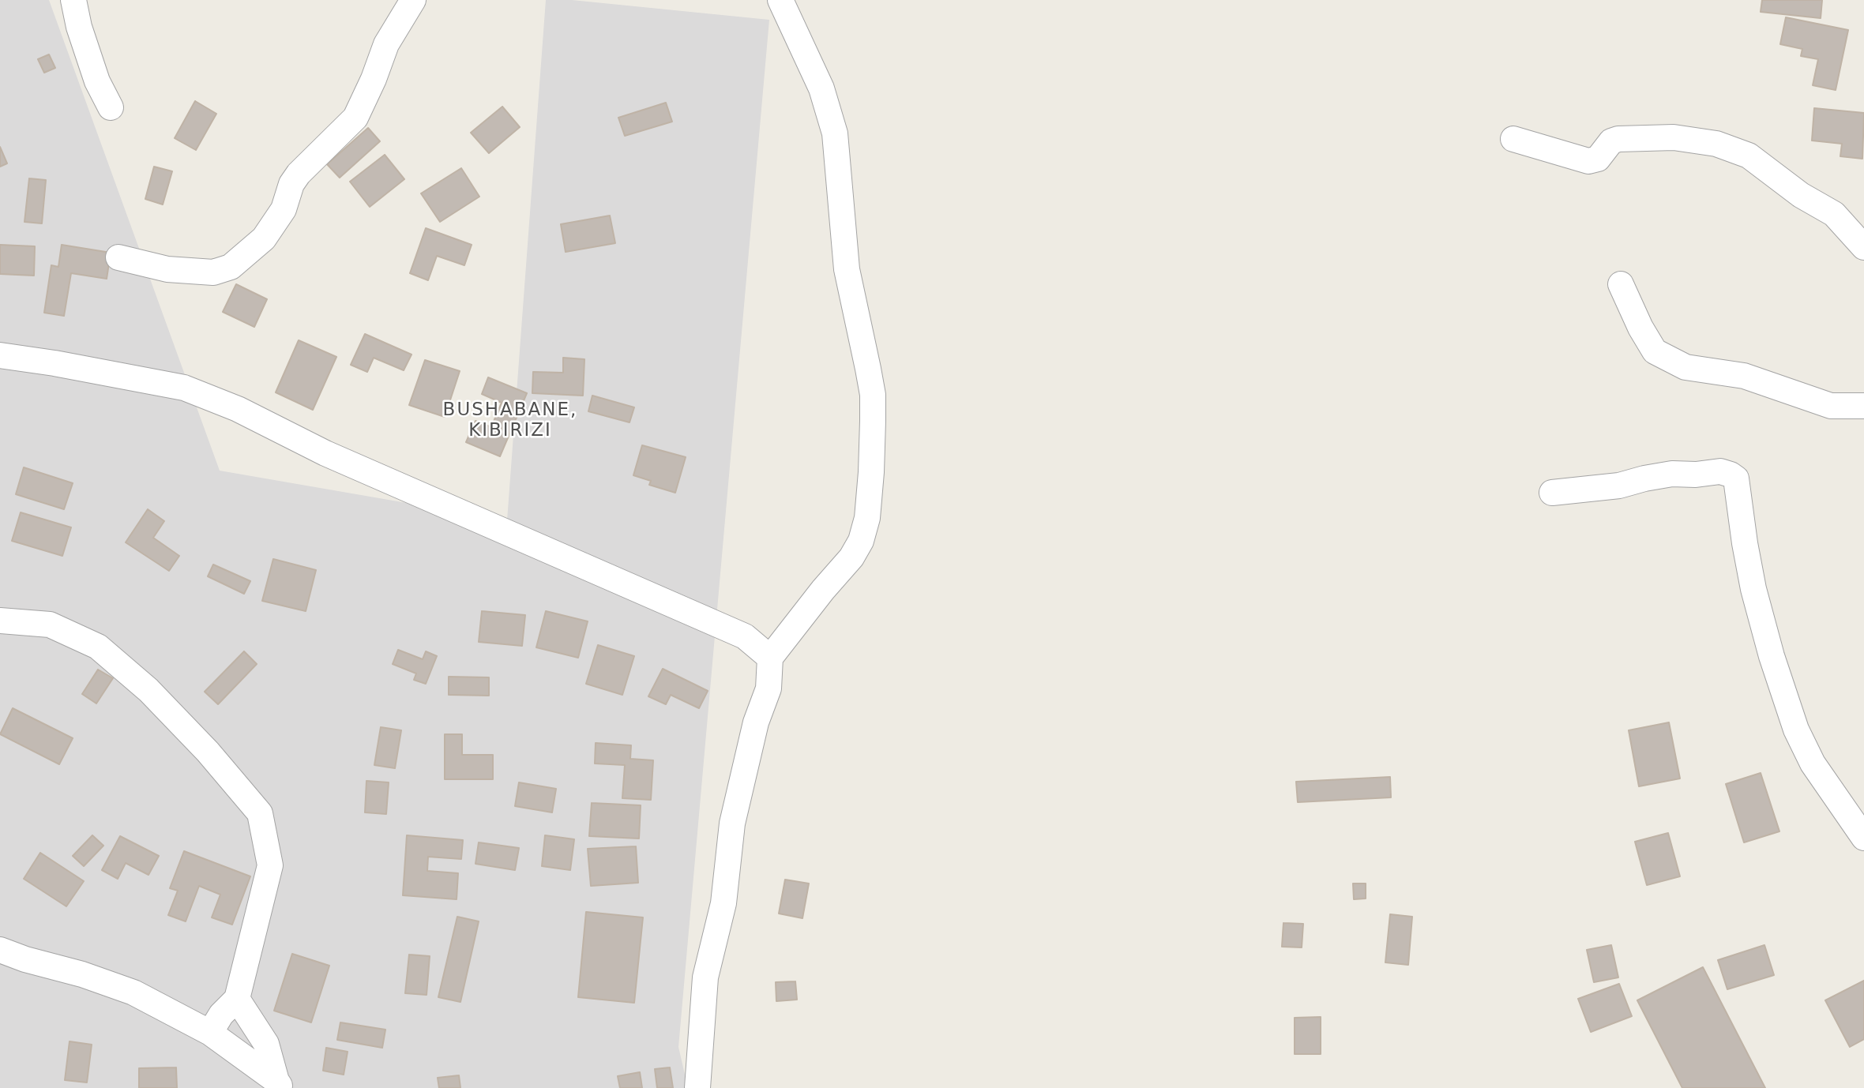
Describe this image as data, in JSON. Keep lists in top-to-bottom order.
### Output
{
  "districts": ["BUSHABANE, KIBIRIZI"]
}
